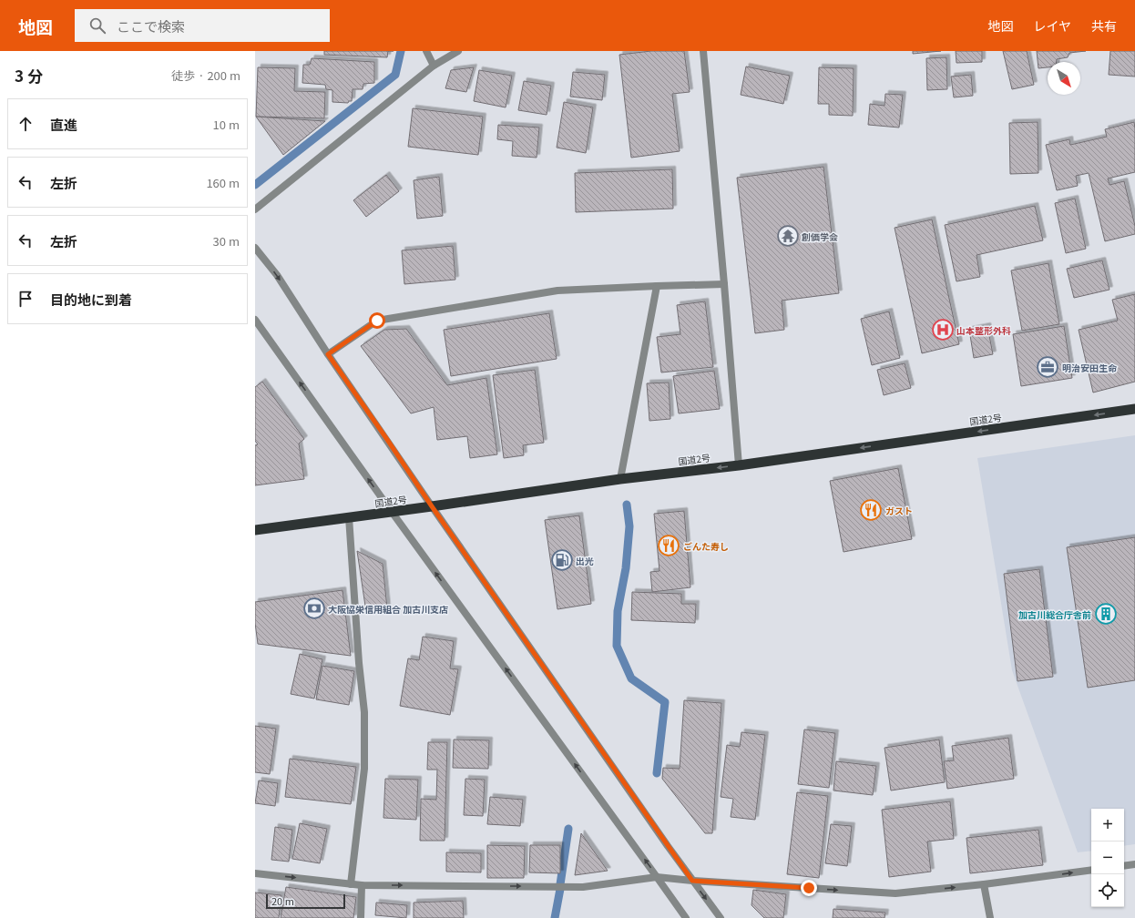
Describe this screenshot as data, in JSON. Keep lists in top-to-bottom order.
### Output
{
  "streets": {
    "highway": ["国道2号"]
  },
  "one_way": ["国道2号"],
  "places": {
    "temple": ["創価学会"],
    "hospital": ["山本整形外科"],
    "office": ["明治安田生命"],
    "restaurant": ["ガスト", "ごんた寿し"],
    "fuel station": ["出光"],
    "bank": ["大阪協栄信用組合 加古川支店"],
    "building": ["加古川総合庁舎前"]
  },
  "scale_bar": "20 m",
  "north": "bottom right",
  "page": {
    "header": "地図",
    "search": "ここで検索",
    "nav": ["地図", "レイヤ", "共有"],
    "heading": ["3 分", "徒歩 · 200 m"],
    "list": [
      ["直進", "10 m"],
      ["左折", "160 m"],
      ["左折", "30 m"],
      "目的地に到着"
    ],
    "map_buttons": ["+", "−"],
    "scale": "20 m"
  }
}
